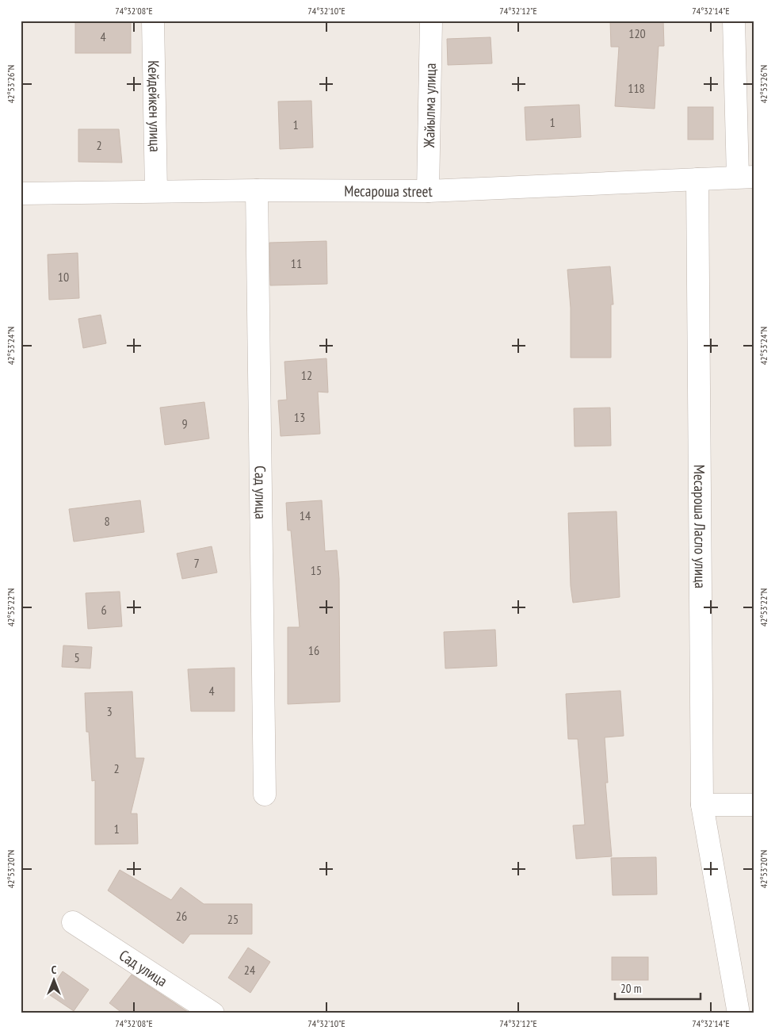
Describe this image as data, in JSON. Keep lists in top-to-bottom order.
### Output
{
  "streets": {
    "street": [
      "Кейдейкен улица",
      "Жайылма улица",
      "Месароша street",
      "Сад улица",
      "Месароша Ласло улица"
    ]
  },
  "crossings": [
    ["Кейдейкен улица", "Месароша street"],
    ["Жайылма улица", "Месароша street"],
    ["Месароша street", "Сад улица"],
    ["Месароша street", "Месароша Ласло улица"]
  ],
  "house_numbers": [
    "120",
    "4",
    "118",
    "1",
    "1",
    "2",
    "11",
    "10",
    "12",
    "13",
    "9",
    "14",
    "8",
    "7",
    "15",
    "6",
    "16",
    "5",
    "4",
    "3",
    "2",
    "1",
    "26",
    "25",
    "24"
  ],
  "scale_bar": "20 m",
  "north": "top",
  "coordinates": [
    "74°32'08\"E",
    "74°32'10\"E",
    "74°32'12\"E",
    "74°32'14\"E",
    "42°53'26\"N",
    "42°53'24\"N",
    "42°53'22\"N",
    "42°53'20\"N"
  ]
}
